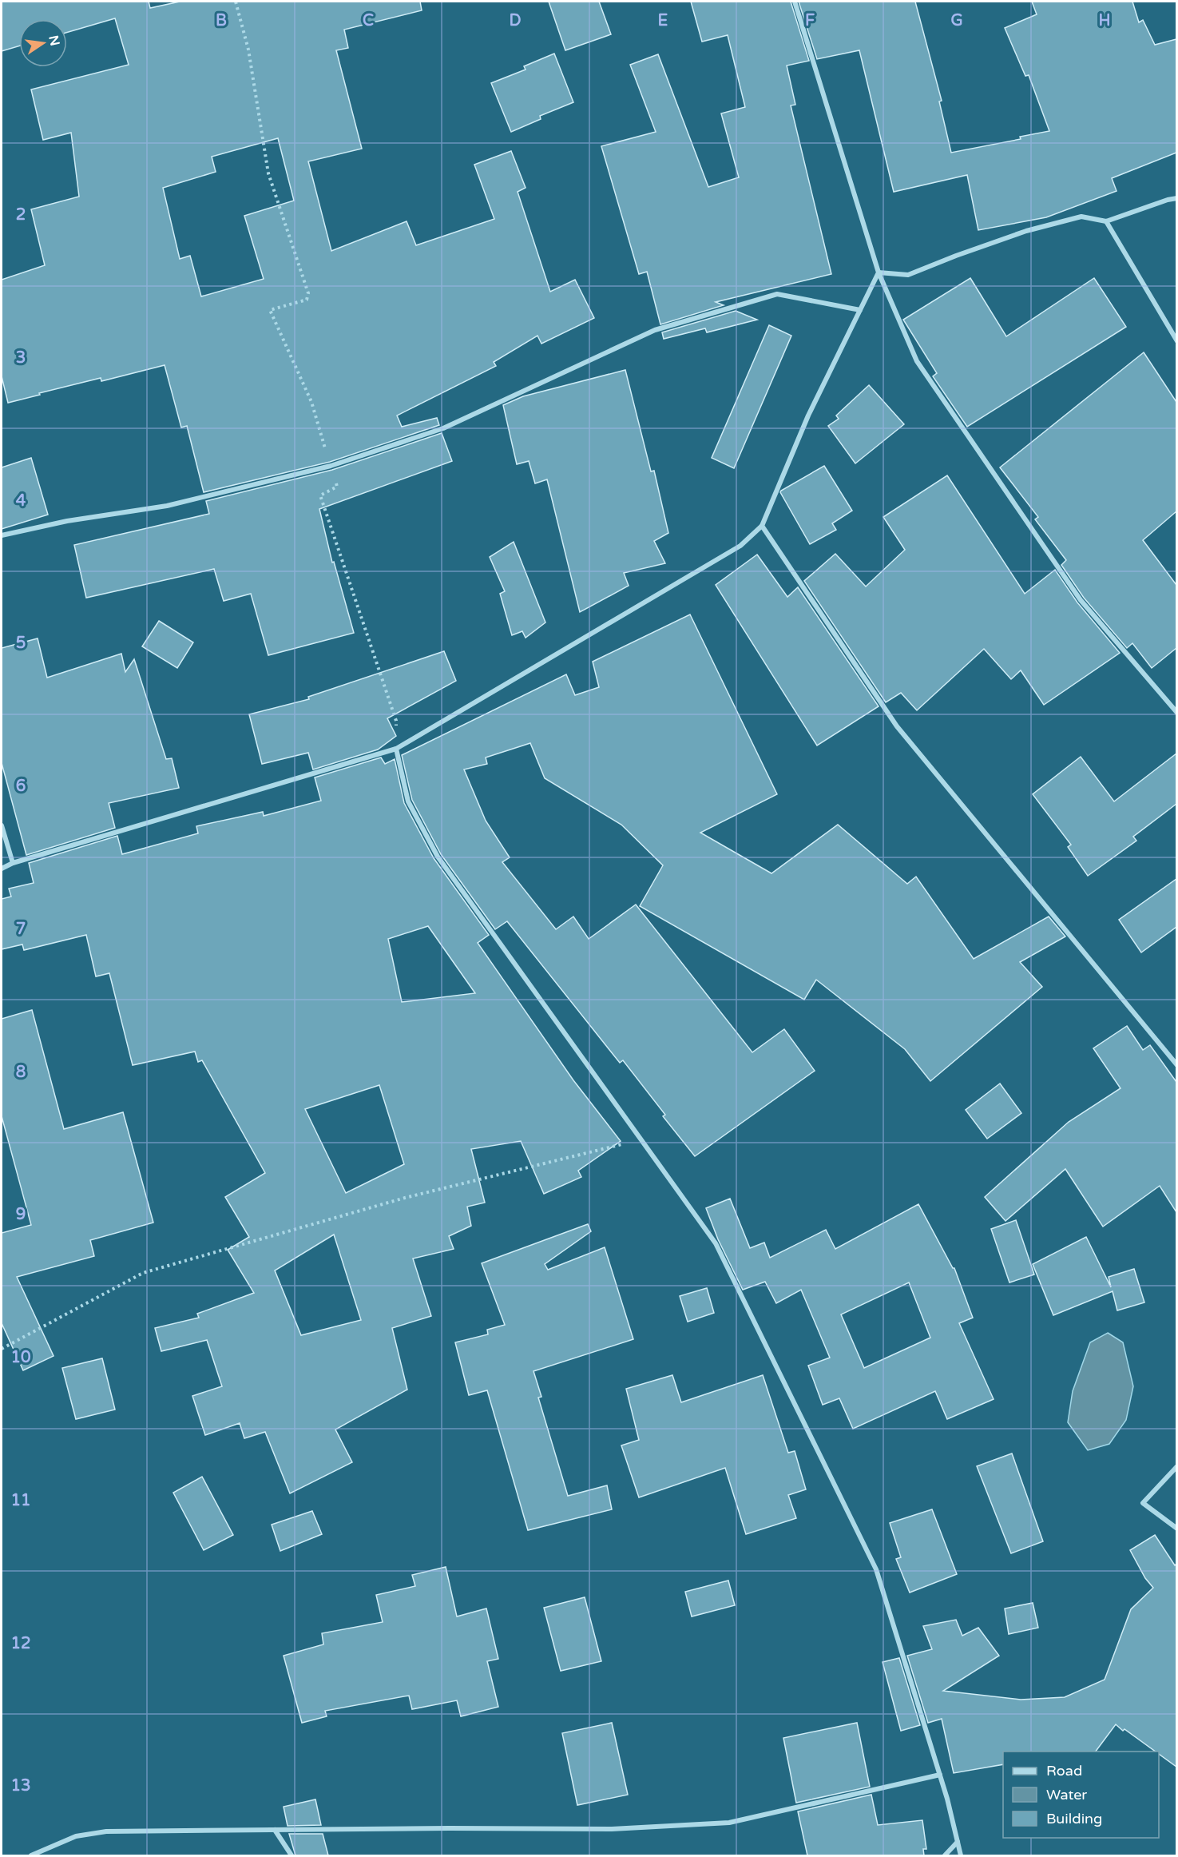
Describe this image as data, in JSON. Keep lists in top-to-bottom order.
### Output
{
  "legend": ["Road", "Water", "Building"],
  "north": "right",
  "grid": {
    "columns": [
      "B",
      "C",
      "D",
      "E",
      "F",
      "G",
      "H"
    ],
    "rows": [
      "2",
      "3",
      "4",
      "5",
      "6",
      "7",
      "8",
      "9",
      "10",
      "11",
      "12",
      "13"
    ]
  }
}
